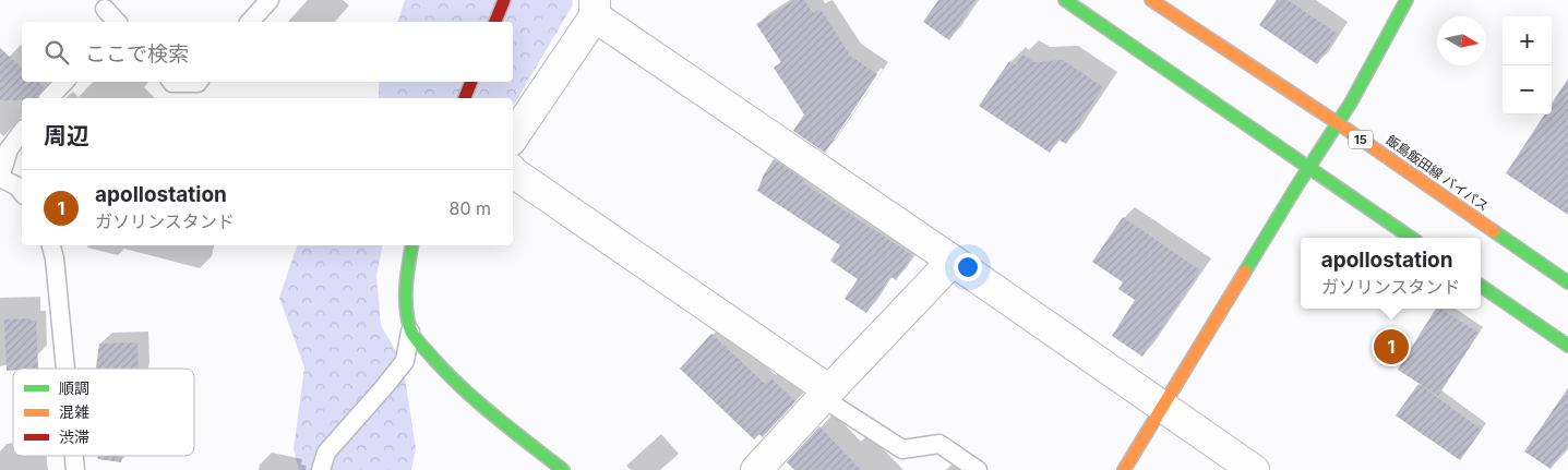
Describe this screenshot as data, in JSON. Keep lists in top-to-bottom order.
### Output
{
  "streets": {
    "main road": ["15", "飯島飯田線 バイパス"]
  },
  "legend": ["順調", "混雑", "渋滞"],
  "north": "right",
  "page": {
    "map_buttons": ["+", "−"],
    "search": "ここで検索",
    "heading": "周辺",
    "list": [
      {
        "mark": "1",
        "name": "apollostation",
        "note": "ガソリンスタンド",
        "value": "80 m"
      }
    ],
    "popup": ["apollostation", "ガソリンスタンド"],
    "pins": "1"
  }
}
